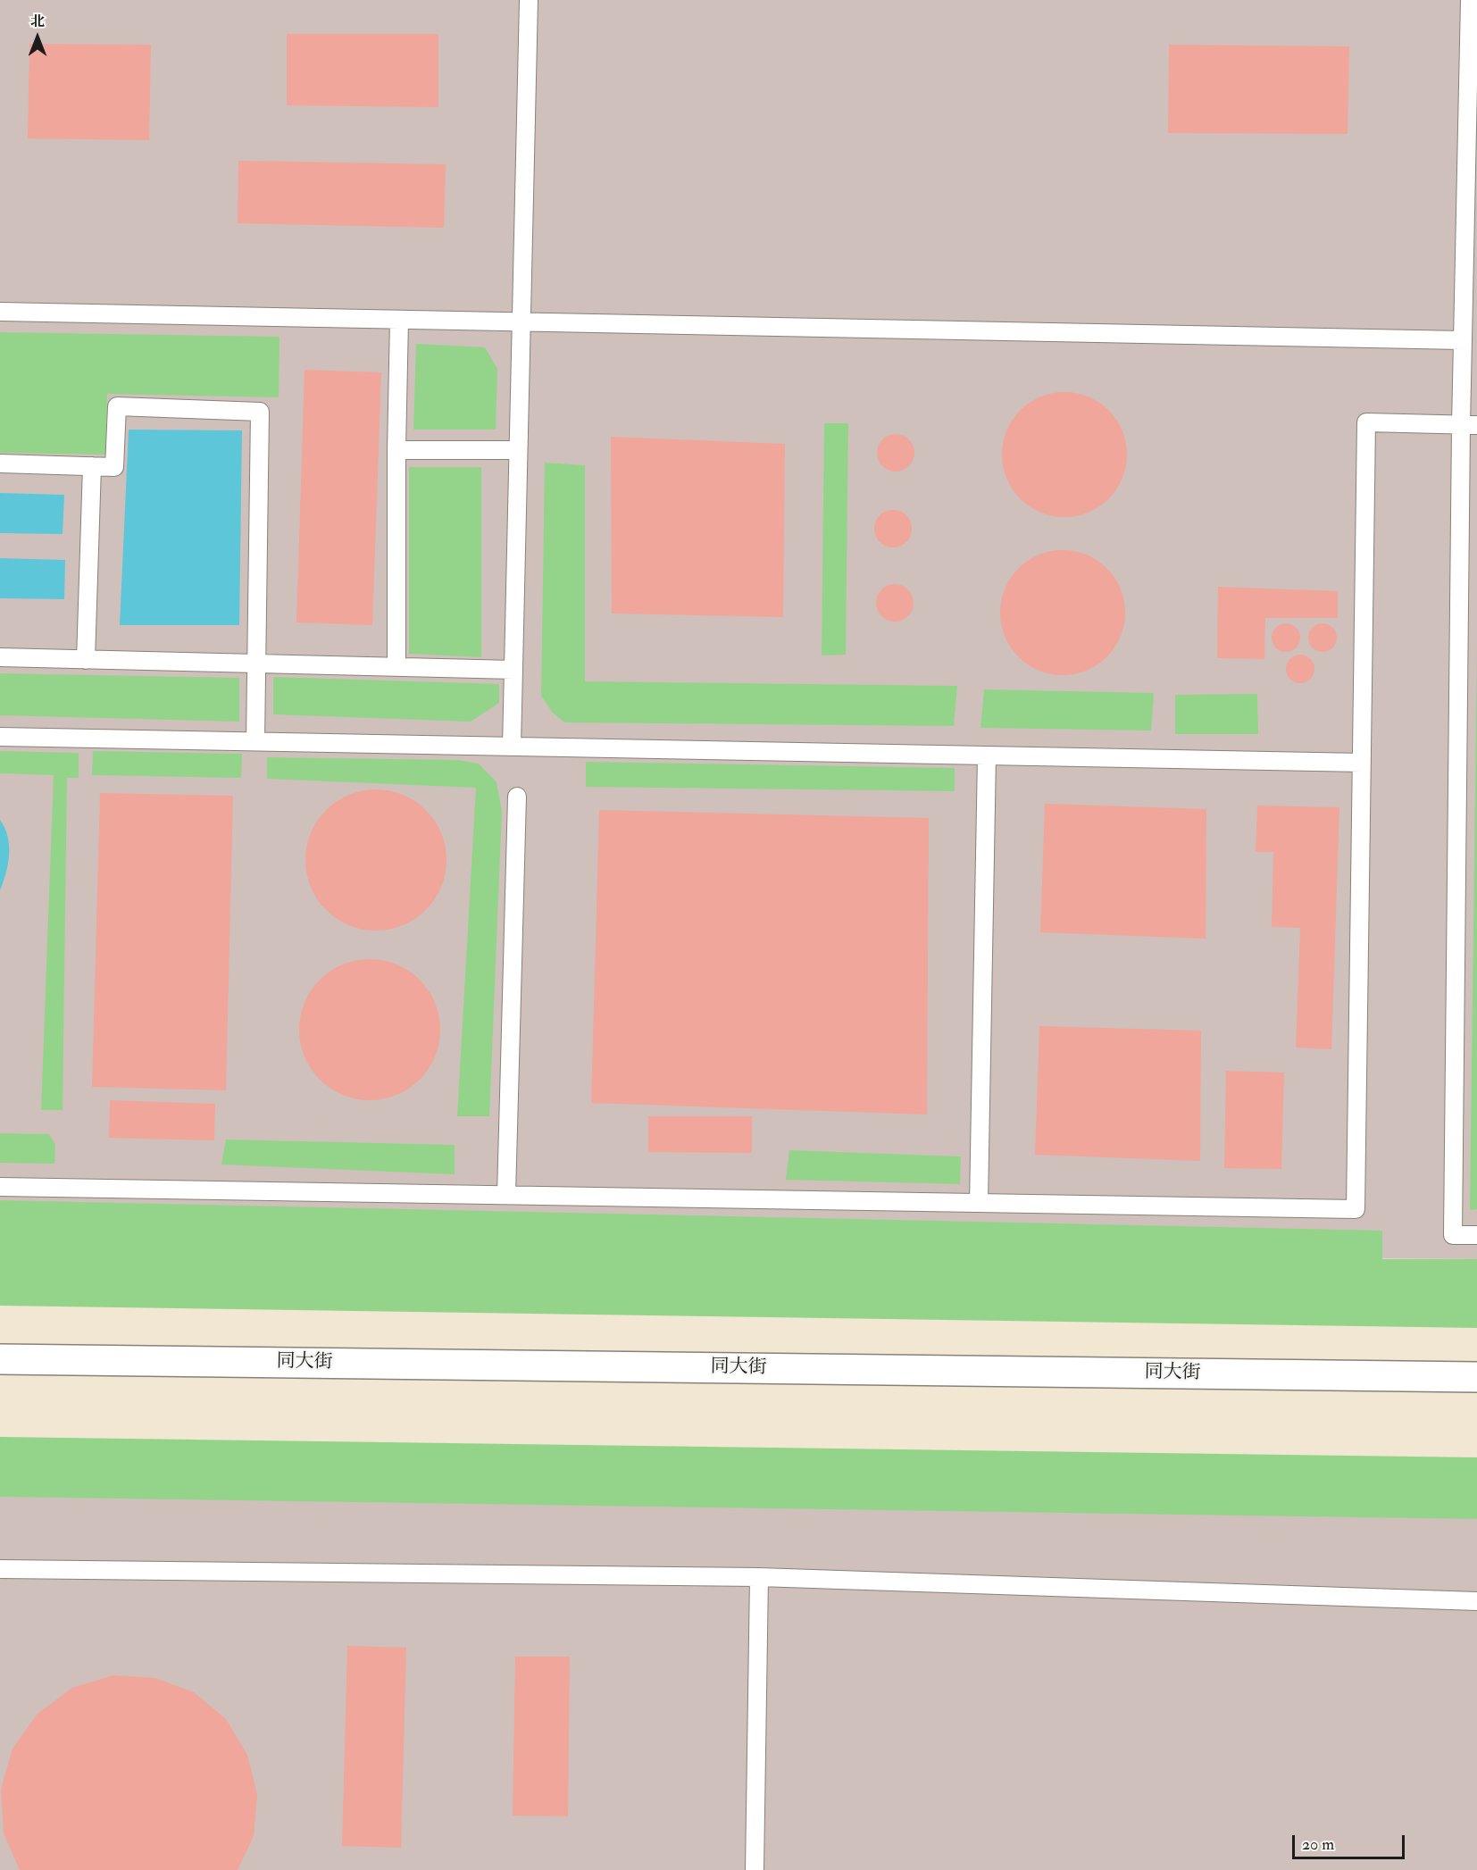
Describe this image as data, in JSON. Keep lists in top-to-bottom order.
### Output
{
  "streets": {
    "street": ["同大街"]
  },
  "scale_bar": "20 m",
  "north": "top"
}
